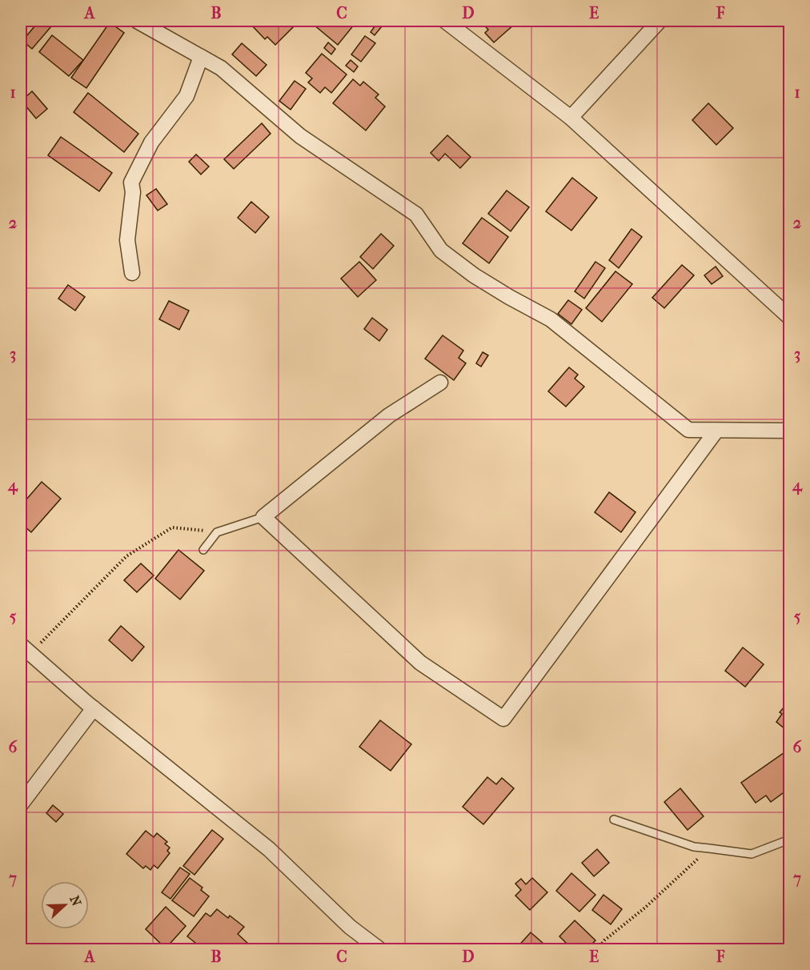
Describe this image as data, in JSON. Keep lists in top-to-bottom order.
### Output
{
  "north": "right",
  "grid": {
    "columns": [
      "A",
      "B",
      "C",
      "D",
      "E",
      "F"
    ],
    "rows": [
      "1",
      "2",
      "3",
      "4",
      "5",
      "6",
      "7"
    ]
  }
}
